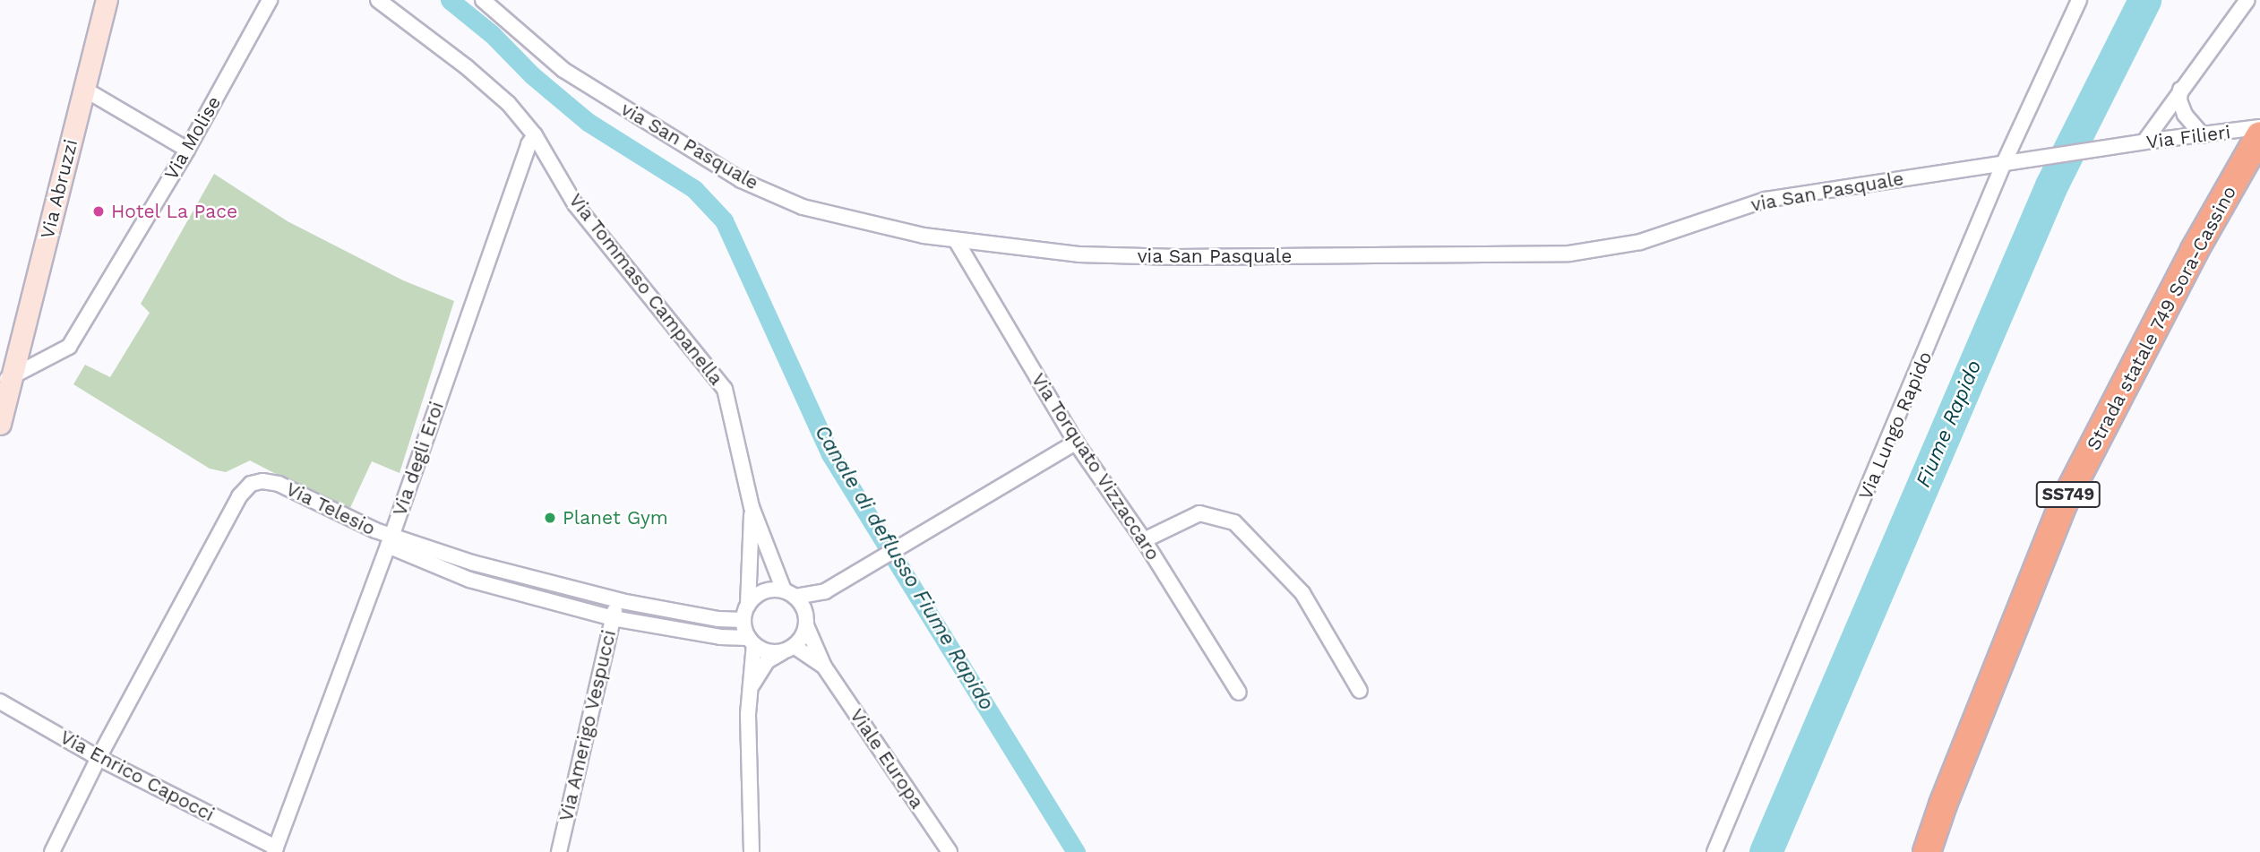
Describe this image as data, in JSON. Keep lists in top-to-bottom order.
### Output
{
  "streets": {
    "highway": ["Strada statale 749 Sora-Cassino", "SS749"],
    "main road": ["Via Abruzzi"],
    "street": [
      "Via Filieri",
      "Via Molise",
      "via San Pasquale",
      "Via Tommaso Campanella",
      "Via Lungo Rapido",
      "Via degli Eroi",
      "Via Torquato Vizzaccaro",
      "Via Telesio",
      "Via Amerigo Vespucci",
      "Viale Europa",
      "Via Enrico Capocci"
    ]
  },
  "crossings": [
    ["Via Filieri", "via San Pasquale"],
    ["Via Filieri", "Via Lungo Rapido"],
    ["Via Molise", "Via Abruzzi"],
    ["via San Pasquale", "Via Lungo Rapido"],
    ["via San Pasquale", "Via Torquato Vizzaccaro"],
    ["Via Tommaso Campanella", "Via degli Eroi"],
    ["Via Tommaso Campanella", "Via Telesio"],
    ["Via Tommaso Campanella", "Viale Europa"],
    ["Via degli Eroi", "Via Telesio"],
    ["Via degli Eroi", "Via Enrico Capocci"],
    ["Via Telesio", "Via Amerigo Vespucci"],
    ["Via Telesio", "Viale Europa"],
    ["Via Telesio", "Via Enrico Capocci"]
  ],
  "water": ["Fiume Rapido", "Canale di deflusso Fiume Rapido"],
  "places": ["Hotel La Pace", "Planet Gym"]
}
